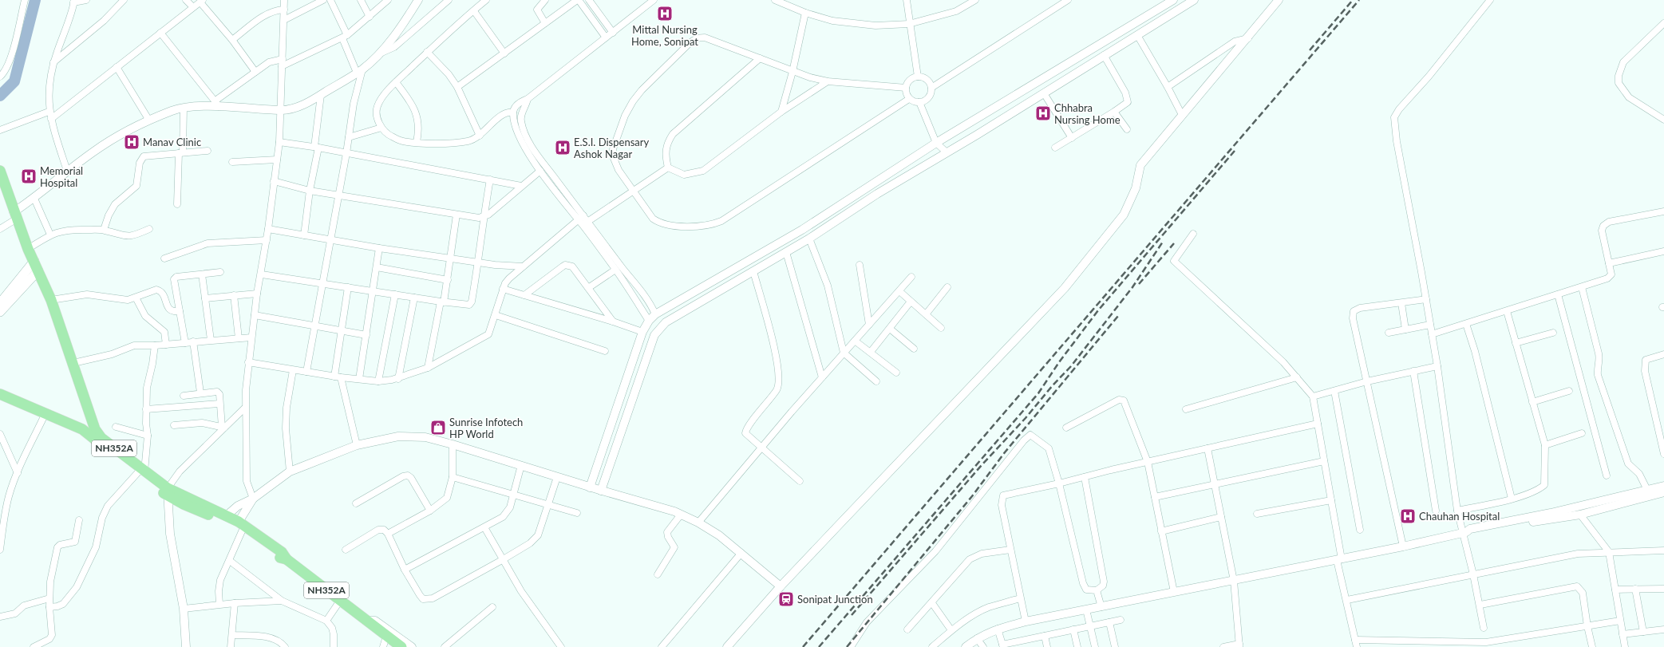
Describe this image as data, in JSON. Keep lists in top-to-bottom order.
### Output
{
  "streets": {
    "highway": ["NH352A"]
  },
  "places": {
    "hospital": [
      "Mittal Nursing Home, Sonipat",
      "Chhabra Nursing Home",
      "Manav Clinic",
      "E.S.I. Dispensary Ashok Nagar",
      "Memorial Hospital",
      "Chauhan Hospital"
    ],
    "shop": ["Sunrise Infotech HP World"],
    "station": ["Sonipat Junction"]
  }
}
